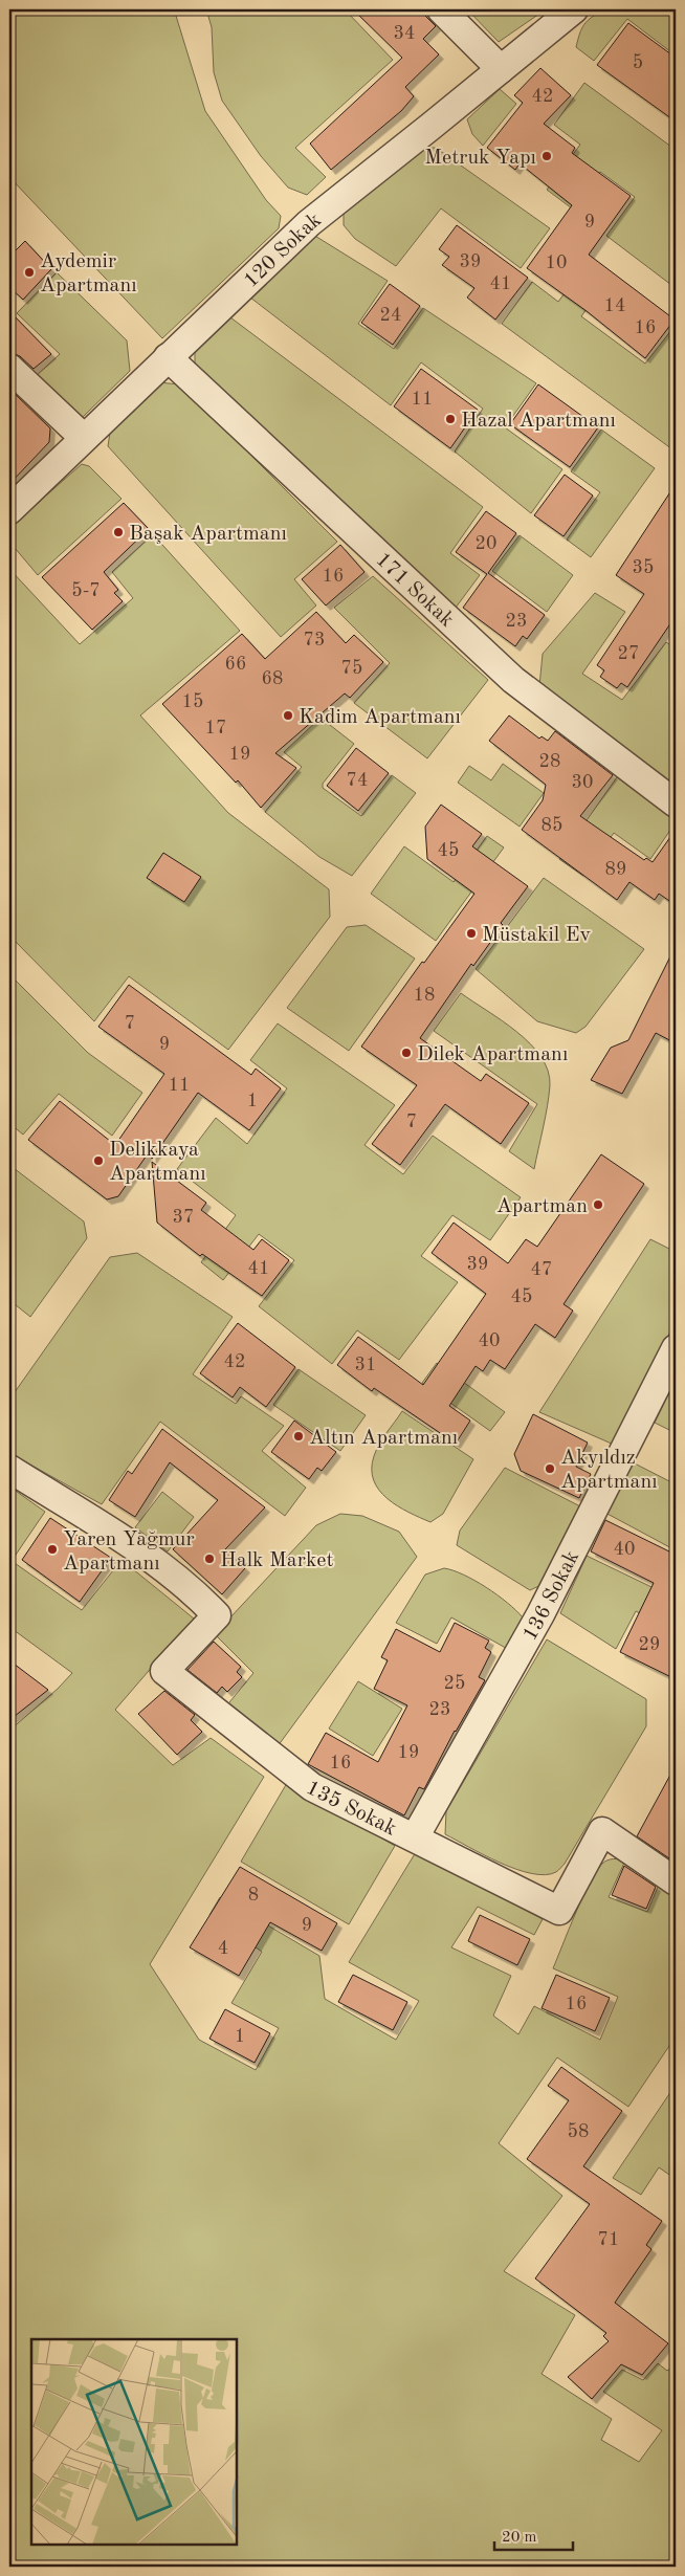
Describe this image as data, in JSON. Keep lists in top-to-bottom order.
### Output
{
  "streets": {
    "street": [
      "120 Sokak",
      "171 Sokak",
      "136 Sokak",
      "135 Sokak"
    ]
  },
  "crossings": [
    ["120 Sokak", "171 Sokak"],
    ["136 Sokak", "135 Sokak"]
  ],
  "places": [
    "Metruk Yapı",
    "Aydemir Apartmanı",
    "Hazal Apartmanı",
    "Başak Apartmanı",
    "Kadim Apartmanı",
    "Müstakil Ev",
    "Dilek Apartmanı",
    "Delikkaya Apartmanı",
    "Apartman",
    "Altın Apartmanı",
    "Akyıldız Apartmanı",
    "Yaren Yağmur Apartmanı",
    "Halk Market"
  ],
  "house_numbers": [
    "34",
    "5",
    "42",
    "9",
    "39",
    "10",
    "41",
    "14",
    "24",
    "16",
    "11",
    "20",
    "35",
    "16",
    "5-7",
    "23",
    "73",
    "27",
    "66",
    "75",
    "68",
    "15",
    "17",
    "19",
    "28",
    "74",
    "30",
    "85",
    "45",
    "89",
    "18",
    "7",
    "9",
    "11",
    "1",
    "7",
    "37",
    "39",
    "41",
    "47",
    "45",
    "40",
    "42",
    "31",
    "40",
    "29",
    "25",
    "23",
    "19",
    "16",
    "8",
    "9",
    "4",
    "16",
    "1",
    "58",
    "71"
  ],
  "scale_bar": "20 m"
}
